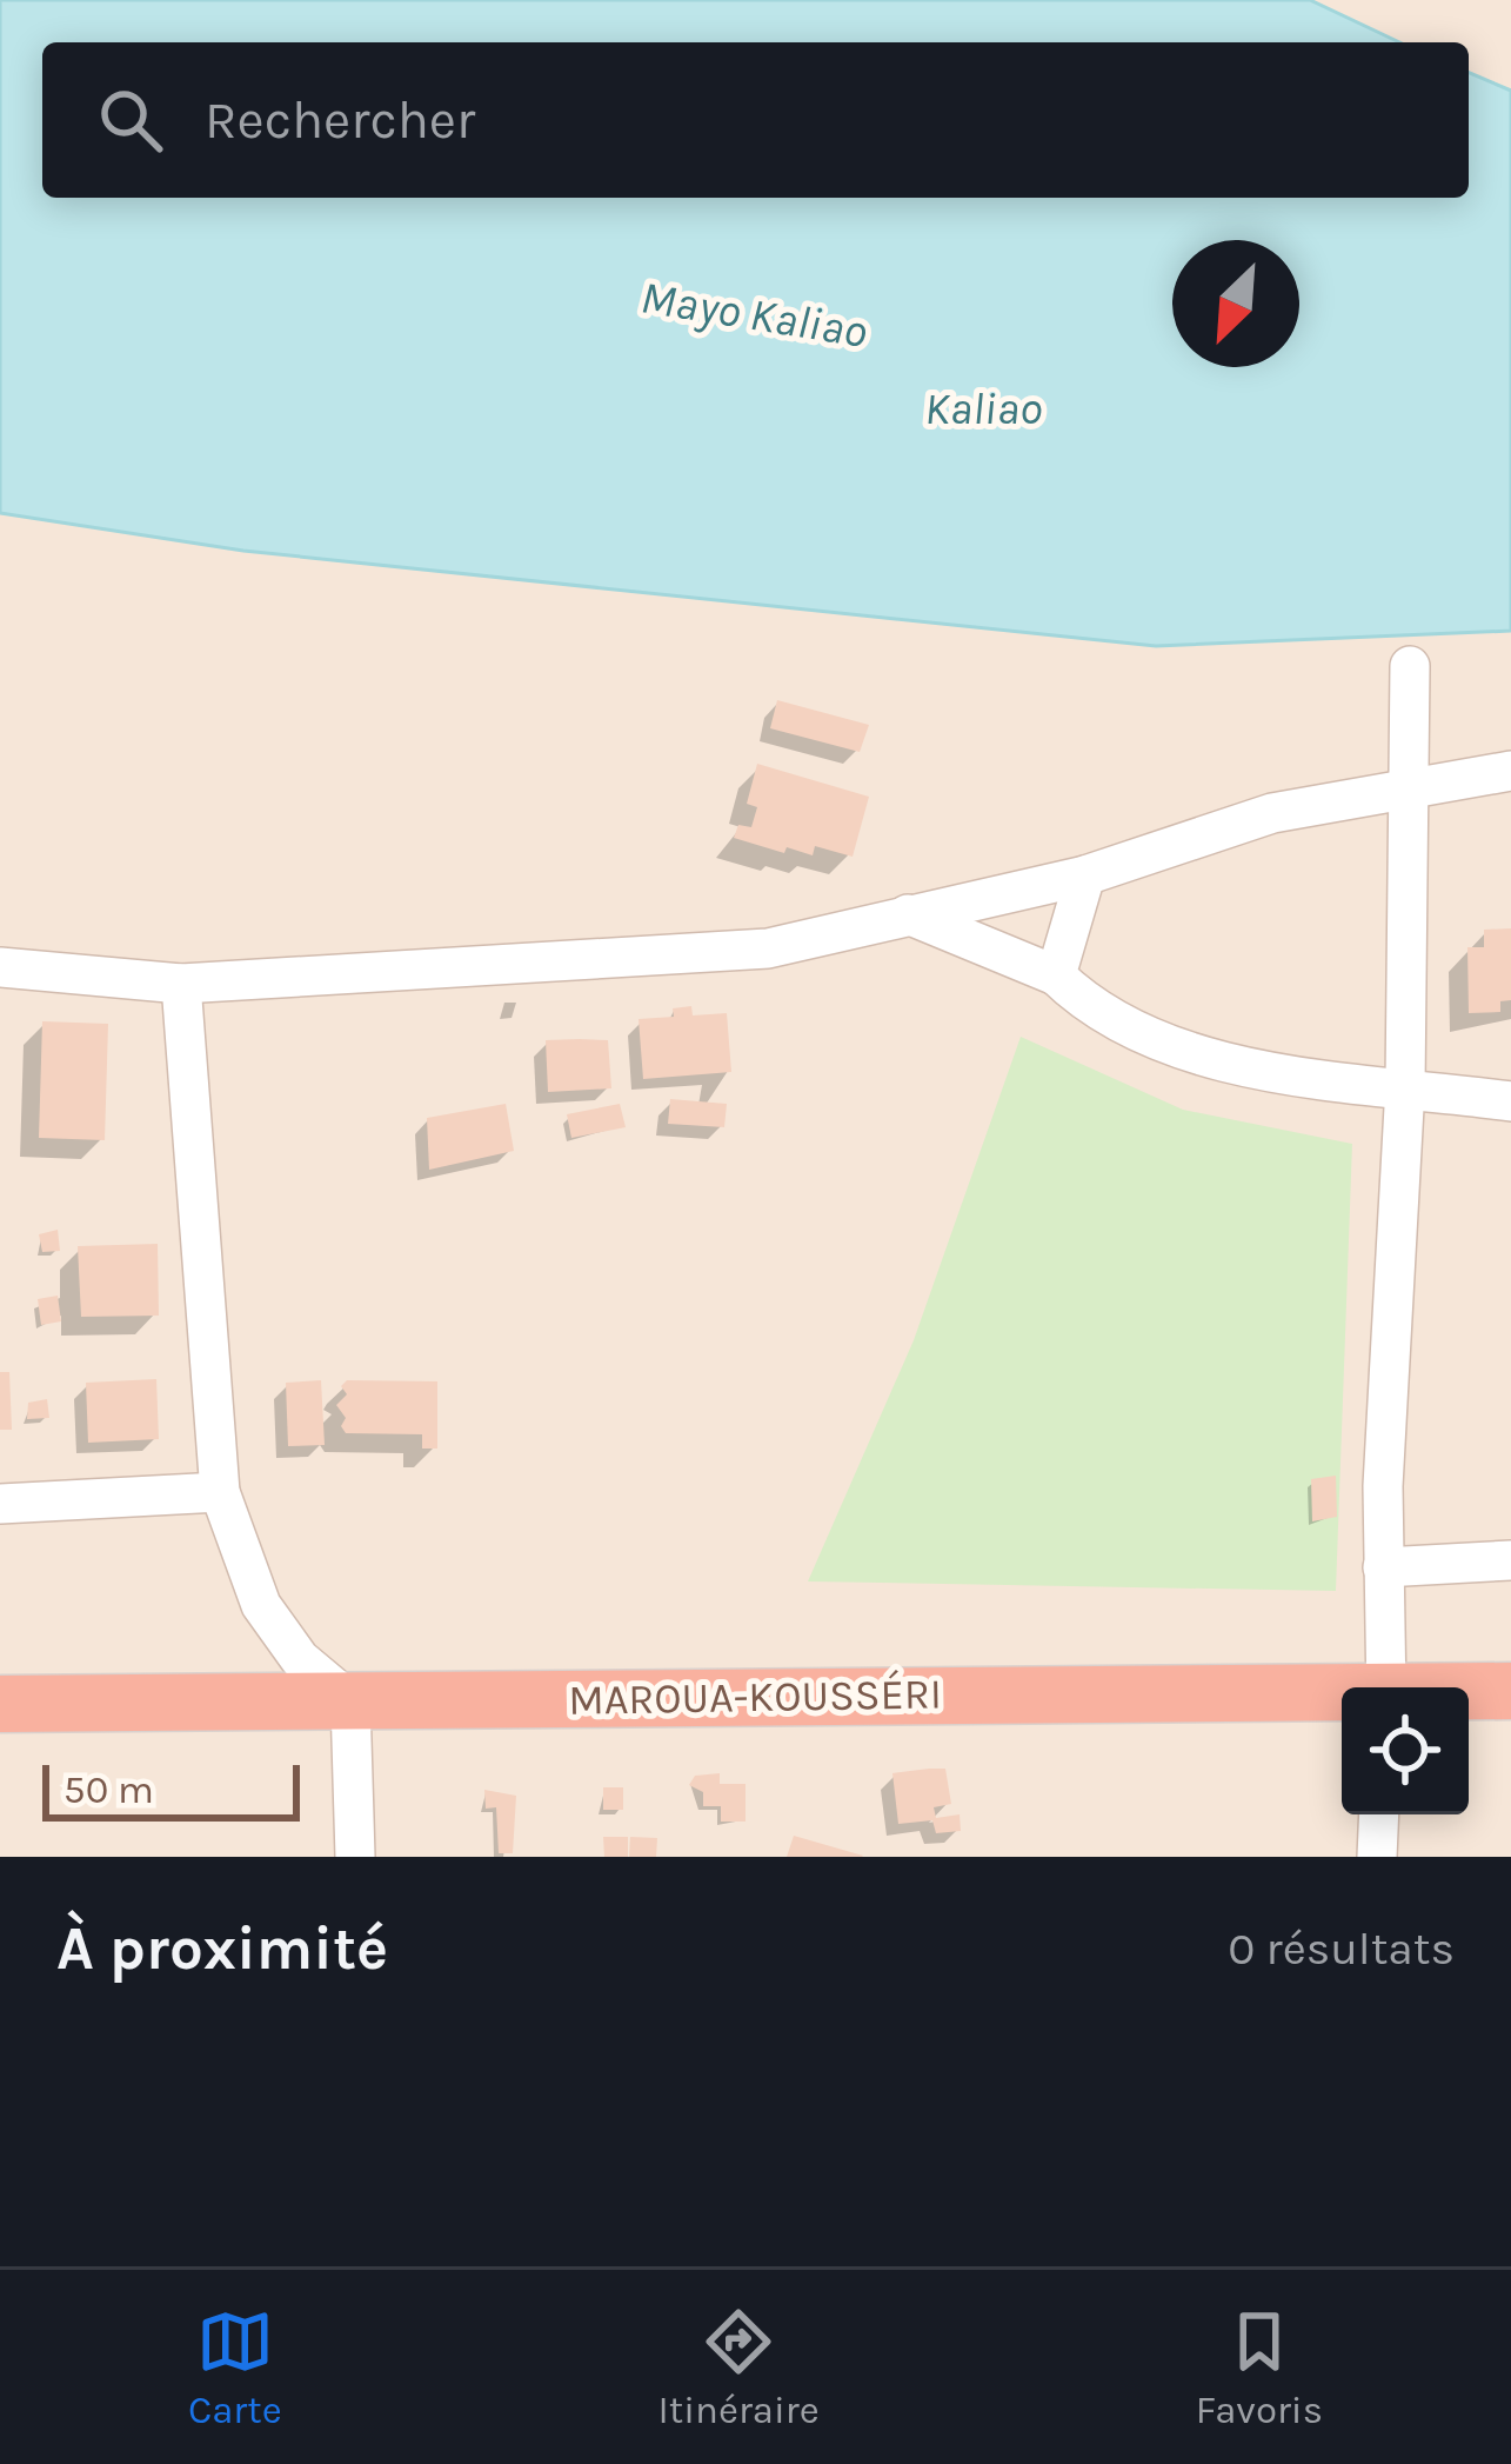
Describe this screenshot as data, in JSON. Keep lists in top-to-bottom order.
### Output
{
  "streets": {
    "highway": ["MAROUA-KOUSSÉRI"]
  },
  "water": ["Mayo Kaliao", "Kaliao"],
  "scale_bar": "50 m",
  "north": "bottom left",
  "page": {
    "search": "Rechercher",
    "scale": "50 m",
    "heading": ["À proximité", "0 résultats"],
    "nav": ["Carte", "Itinéraire", "Favoris"]
  }
}
